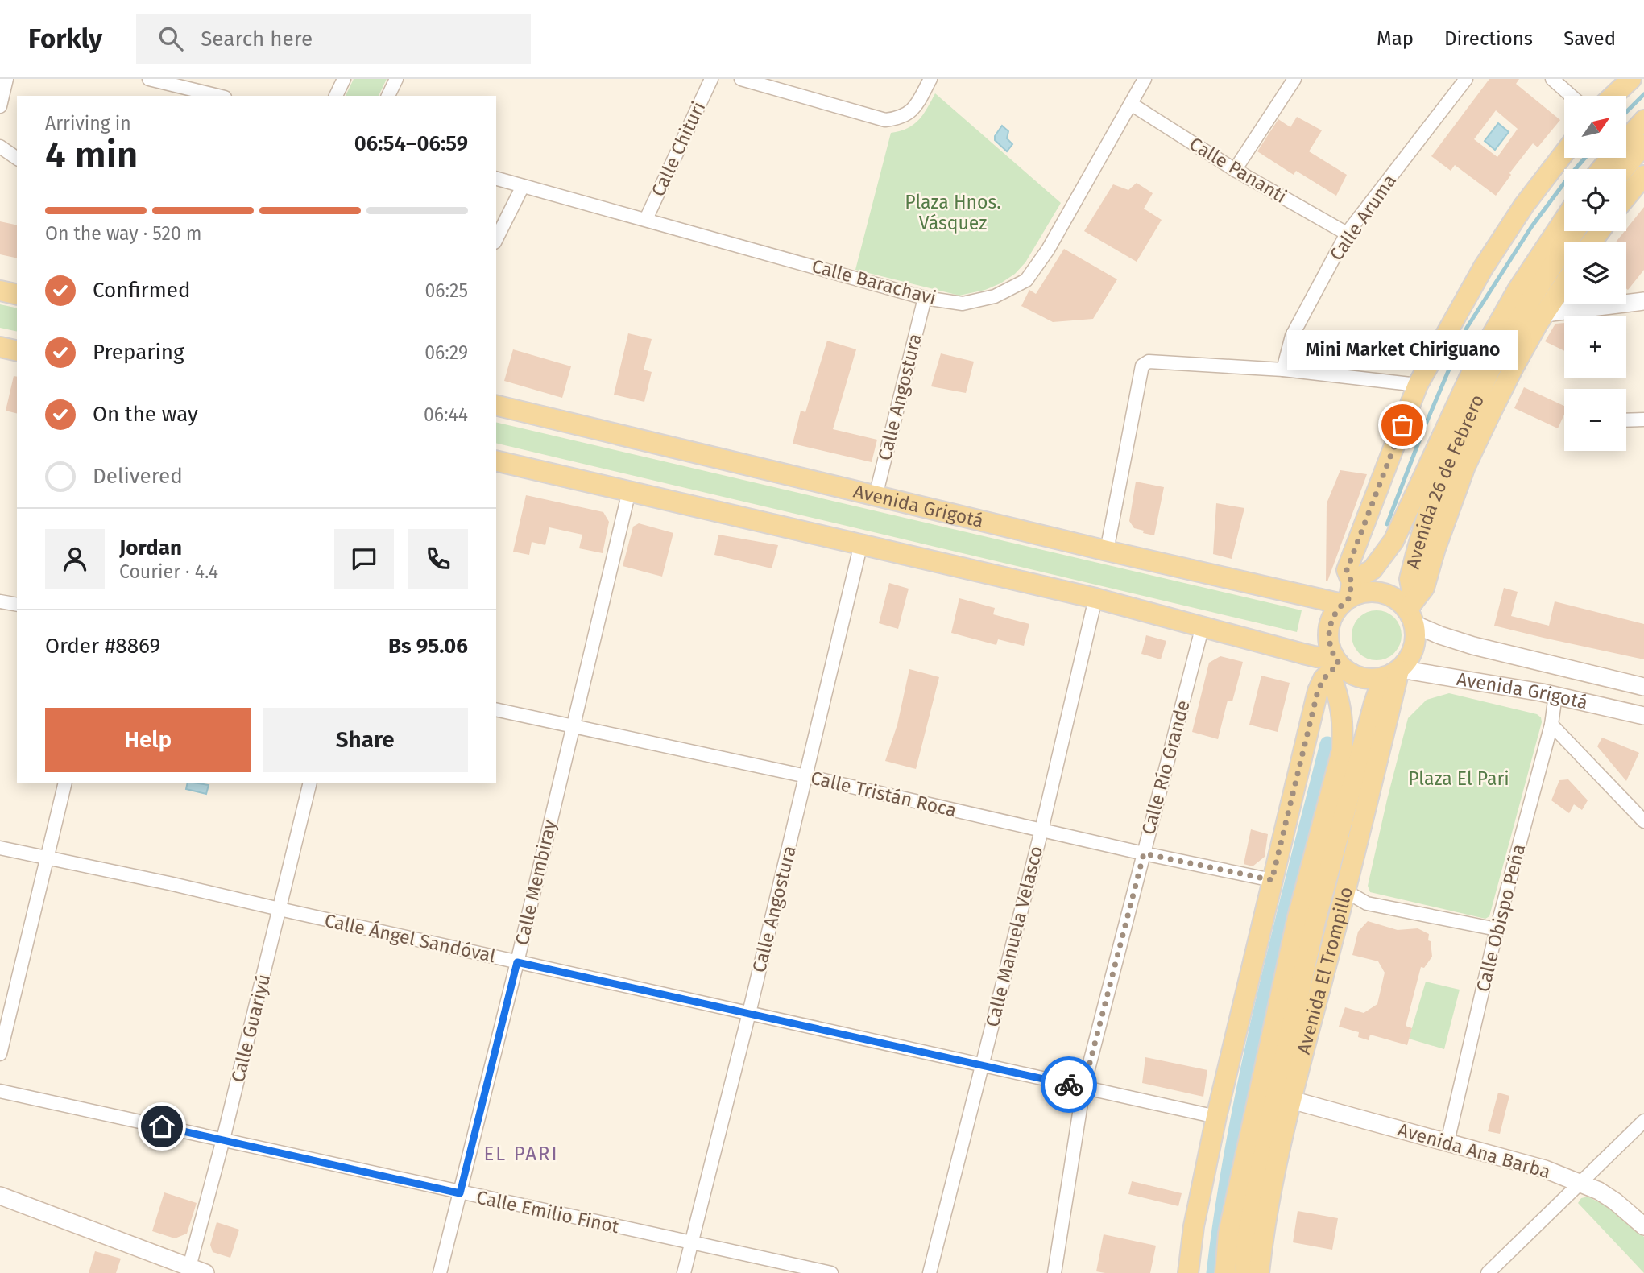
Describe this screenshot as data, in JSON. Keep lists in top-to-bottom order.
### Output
{
  "streets": {
    "main road": ["Avenida 26 de Febrero", "Avenida Grigotá", "Avenida El Trompillo"],
    "street": [
      "Calle Chituri",
      "Calle Pananti",
      "Calle Aruma",
      "Calle Barachavi",
      "Calle Angostura",
      "Calle Río Grande",
      "Calle Tristán Roca",
      "Calle Membiray",
      "Calle Obispo Peña",
      "Calle Manuela Velasco",
      "Calle Ángel Sandóval",
      "Calle Guariyú",
      "Avenida Ana Barba",
      "Calle Emilio Finot"
    ]
  },
  "crossings": [
    ["Calle Chituri", "Calle Barachavi"],
    ["Calle Pananti", "Calle Aruma"],
    ["Calle Pananti", "Calle Barachavi"],
    ["Calle Barachavi", "Calle Angostura"],
    ["Calle Angostura", "Avenida Grigotá"],
    ["Calle Angostura", "Calle Tristán Roca"],
    ["Calle Angostura", "Calle Ángel Sandóval"],
    ["Calle Angostura", "Calle Emilio Finot"],
    ["Avenida 26 de Febrero", "Avenida Grigotá"],
    ["Avenida 26 de Febrero", "Avenida El Trompillo"],
    ["Avenida Grigotá", "Calle Obispo Peña"],
    ["Avenida Grigotá", "Avenida El Trompillo"],
    ["Calle Río Grande", "Calle Tristán Roca"],
    ["Calle Río Grande", "Calle Ángel Sandóval"],
    ["Calle Tristán Roca", "Calle Membiray"],
    ["Calle Tristán Roca", "Calle Manuela Velasco"],
    ["Calle Membiray", "Calle Ángel Sandóval"],
    ["Calle Membiray", "Calle Emilio Finot"],
    ["Calle Obispo Peña", "Avenida Ana Barba"],
    ["Calle Manuela Velasco", "Calle Ángel Sandóval"],
    ["Calle Ángel Sandóval", "Calle Guariyú"],
    ["Avenida El Trompillo", "Avenida Ana Barba"],
    ["Calle Guariyú", "Calle Emilio Finot"]
  ],
  "districts": ["EL PARI"],
  "parks": ["Plaza Hnos. Vásquez", "Plaza El Pari"],
  "places": ["Mini Market Chiriguano"],
  "north": "top right",
  "page": {
    "header": "Forkly",
    "search": "Search here",
    "nav": ["Map", "Directions", "Saved"],
    "map_buttons": ["+", "−"],
    "heading": ["4 min", "Arriving in", "06:54–06:59"],
    "panel": [
      "Jordan",
      "Courier · 4.4",
      "Order #8869",
      "Bs 95.06"
    ],
    "bar": "On the way · 520 m",
    "list": [
      ["Confirmed", "06:25"],
      ["Preparing", "06:29"],
      ["On the way", "06:44"],
      "Delivered"
    ],
    "bubble": "Mini Market Chiriguano",
    "buttons": ["Help", "Share"]
  }
}
